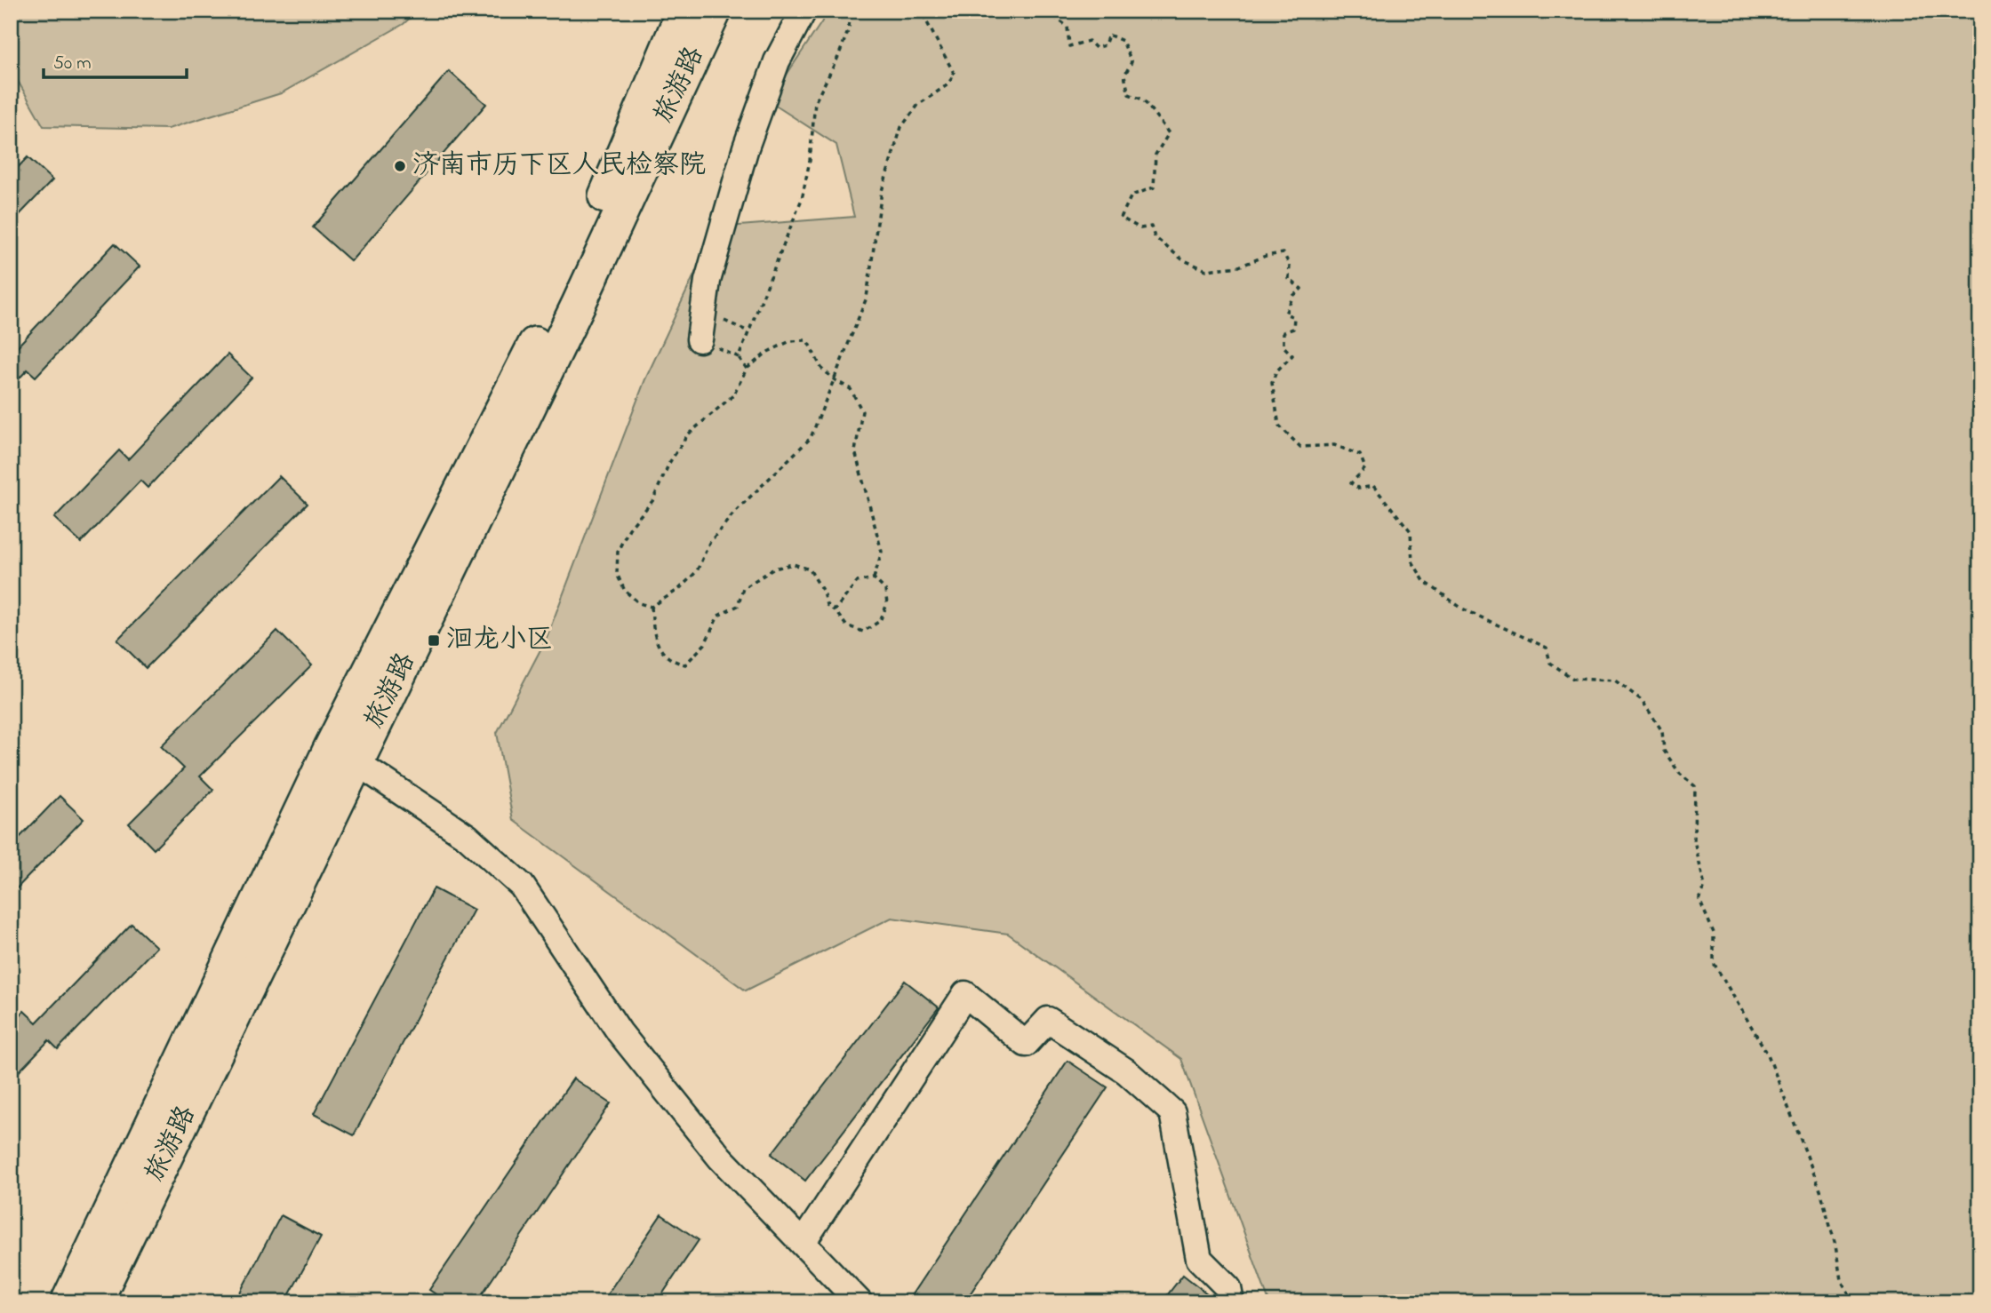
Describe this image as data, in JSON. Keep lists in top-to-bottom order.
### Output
{
  "streets": {
    "main road": ["旅游路"]
  },
  "places": {
    "other": ["济南市历下区人民检察院"],
    "transit": ["洄龙小区"]
  },
  "scale_bar": "50 m"
}
